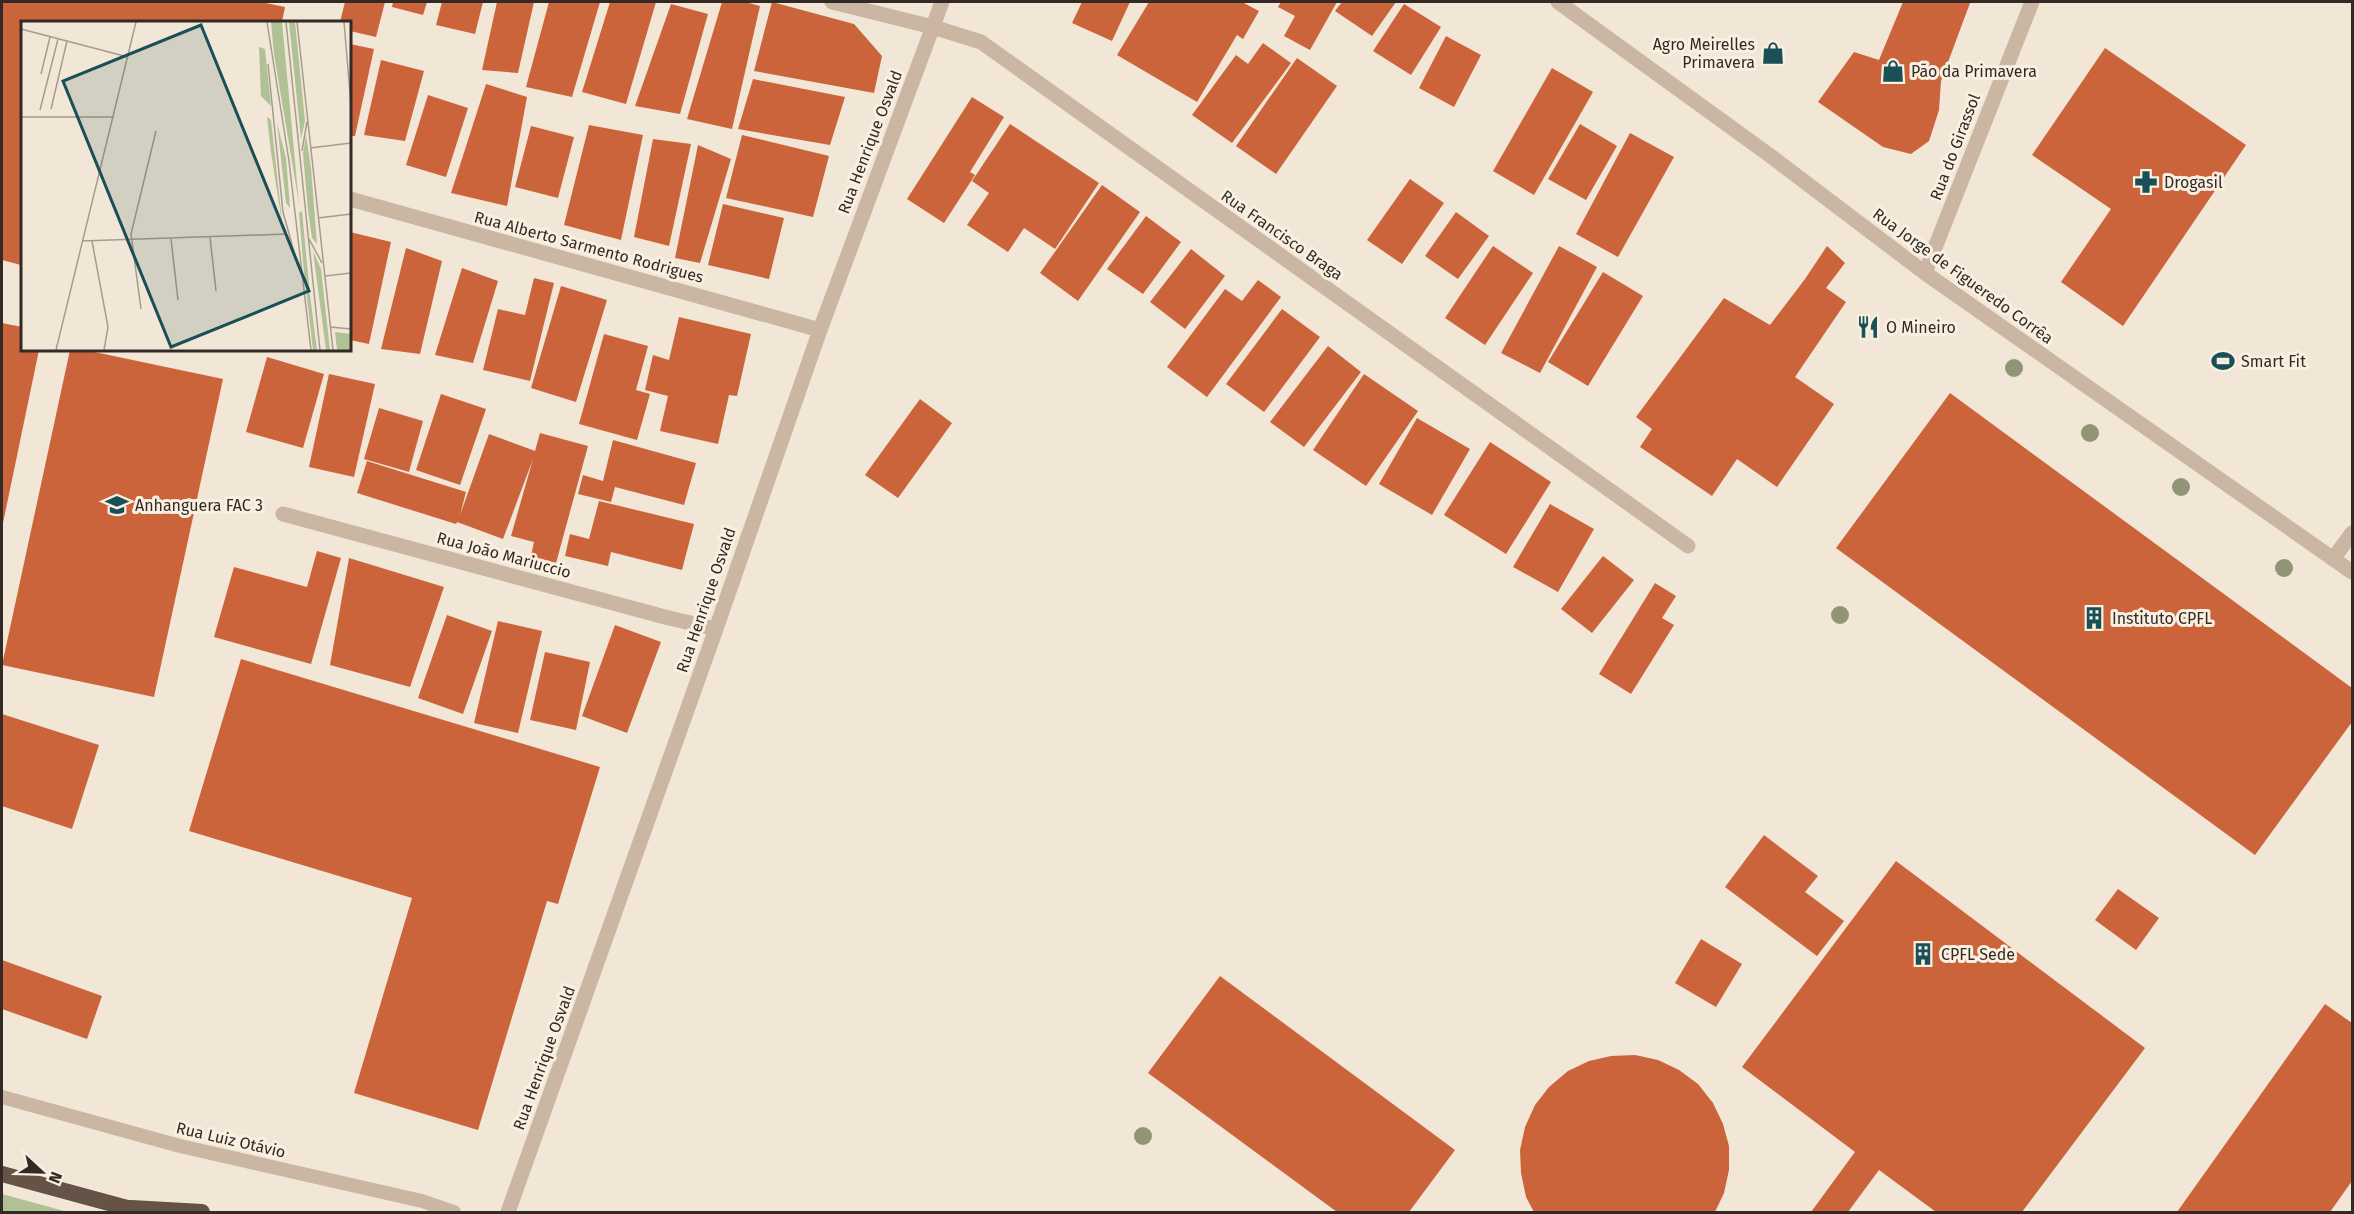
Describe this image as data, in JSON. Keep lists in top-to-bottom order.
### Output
{
  "streets": {
    "street": [
      "Rua Henrique Osvald",
      "Rua do Girassol",
      "Rua Francisco Braga",
      "Rua Alberto Sarmento Rodrigues",
      "Rua Jorge de Figueredo Corrêa",
      "Rua João Mariuccio"
    ],
    "lane": ["Rua Luiz Otávio"]
  },
  "crossings": [
    ["Rua Henrique Osvald", "Rua Francisco Braga"],
    ["Rua Henrique Osvald", "Rua Alberto Sarmento Rodrigues"],
    ["Rua Henrique Osvald", "Rua João Mariuccio"],
    ["Rua do Girassol", "Rua Jorge de Figueredo Corrêa"]
  ],
  "places": {
    "shop": ["Agro Meirelles Primavera", "Pão da Primavera"],
    "pharmacy": ["Drogasil"],
    "restaurant": ["O Mineiro"],
    "sports": ["Smart Fit"],
    "school or university": ["Anhanguera FAC 3"],
    "building": ["Instituto CPFL", "CPFL Sede"]
  },
  "north": "right"
}
